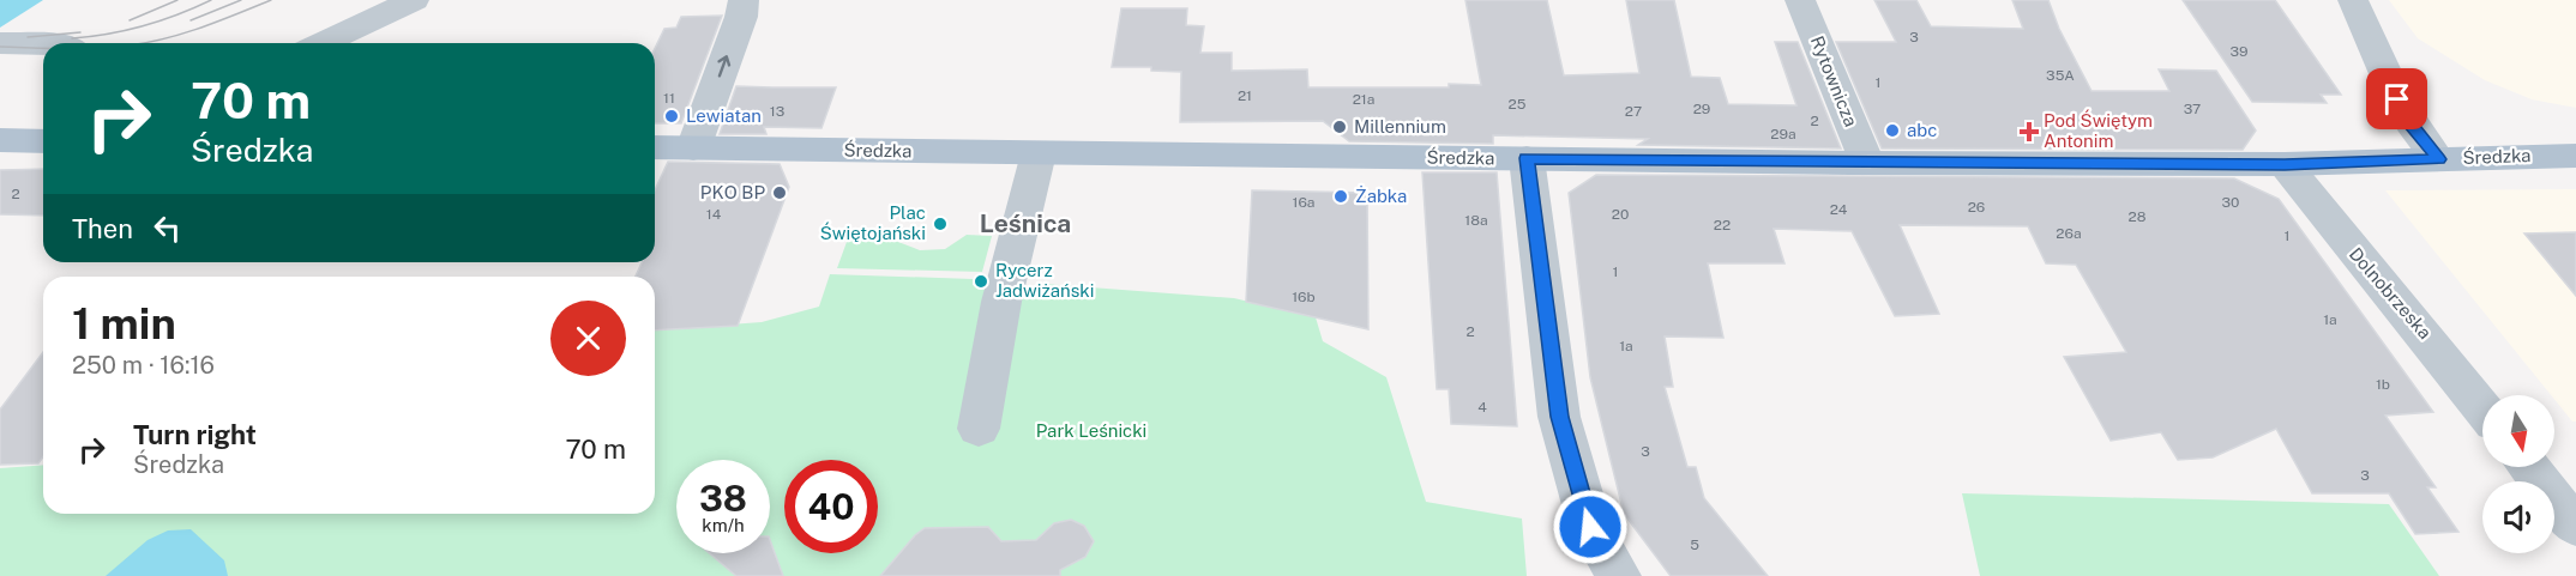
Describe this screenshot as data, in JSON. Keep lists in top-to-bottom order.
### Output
{
  "streets": {
    "main road": ["Średzka"],
    "street": ["Rytownicza", "Dolnobrzeska"]
  },
  "crossings": [
    ["Rytownicza", "Średzka"],
    ["Średzka", "Dolnobrzeska"]
  ],
  "districts": ["Leśnica"],
  "parks": ["Park Leśnicki"],
  "places": {
    "other": [
      "Lewiatan",
      "Millennium",
      "abc",
      "PKO BP",
      "Żabka",
      "Plac Świętojański",
      "Rycerz Jadwiżański"
    ],
    "health": ["Pod Świętym Antonim"]
  },
  "house_numbers": [
    "3",
    "39",
    "35A",
    "1",
    "21",
    "11",
    "21a",
    "25",
    "29",
    "37",
    "13",
    "27",
    "2",
    "29a",
    "2",
    "16a",
    "30",
    "26",
    "24",
    "14",
    "20",
    "28",
    "18a",
    "22",
    "26a",
    "1",
    "1",
    "16b",
    "1a",
    "2",
    "1a",
    "1b",
    "4",
    "3",
    "3",
    "5"
  ],
  "north": "bottom",
  "page": {
    "turn": ["70 m", "Średzka"],
    "then": "Then",
    "heading": ["1 min", "250 m · 16:16"],
    "list": [
      {
        "name": "Turn right",
        "note": "Średzka",
        "value": "70 m"
      }
    ],
    "speed": "38 km/h",
    "limit": "40"
  }
}
